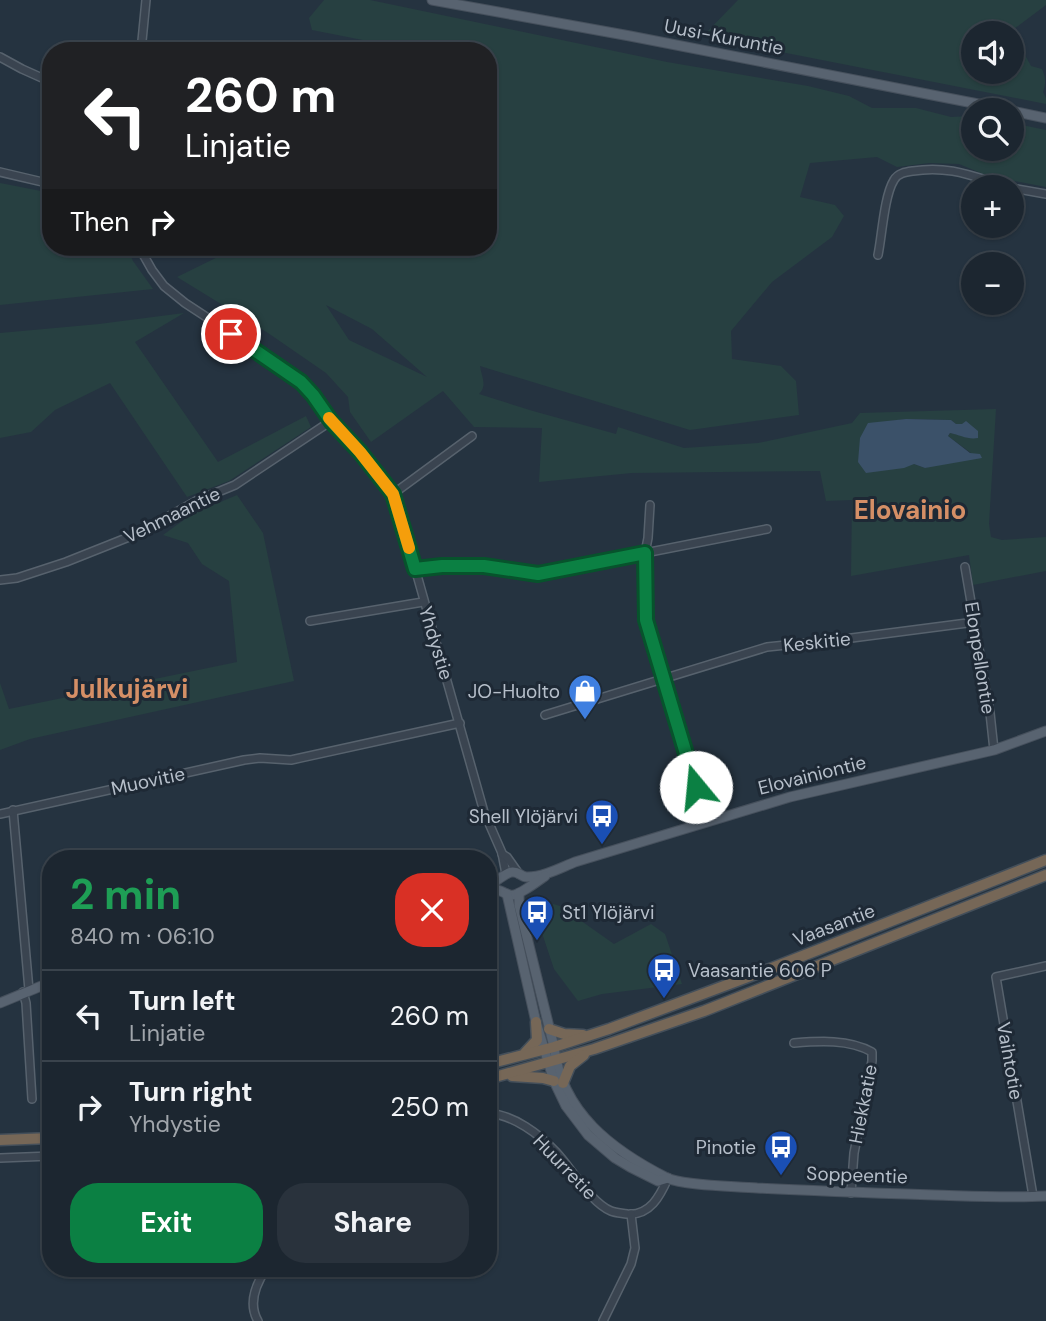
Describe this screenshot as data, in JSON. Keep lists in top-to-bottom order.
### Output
{
  "streets": {
    "highway": ["Vaasantie"],
    "main road": ["Uusi-Kuruntie", "Elovainiontie", "Soppeentie"],
    "street": [
      "Vehmaantie",
      "Keskitie",
      "Yhdystie",
      "Elonpellontie",
      "Muovitie",
      "Vaihtotie",
      "Hiekkatie",
      "Huurretie"
    ]
  },
  "crossings": [
    ["Vehmaantie", "Yhdystie"],
    ["Keskitie", "Elonpellontie"],
    ["Yhdystie", "Elovainiontie"],
    ["Yhdystie", "Muovitie"],
    ["Elonpellontie", "Elovainiontie"],
    ["Vaasantie", "Soppeentie"],
    ["Vaihtotie", "Soppeentie"],
    ["Hiekkatie", "Soppeentie"]
  ],
  "districts": ["Elovainio", "Julkujärvi"],
  "places": {
    "shop": ["JO-Huolto"],
    "bus stop": [
      "Shell Ylöjärvi",
      "St1 Ylöjärvi",
      "Vaasantie 606 P",
      "Pinotie"
    ]
  },
  "page": {
    "map_buttons": ["+", "−"],
    "turn": ["260 m", "Linjatie"],
    "then": "Then",
    "heading": ["2 min", "840 m · 06:10"],
    "list": [
      {
        "name": "Turn left",
        "note": "Linjatie",
        "value": "260 m"
      },
      {
        "name": "Turn right",
        "note": "Yhdystie",
        "value": "250 m"
      }
    ],
    "buttons": ["Exit", "Share"]
  }
}
